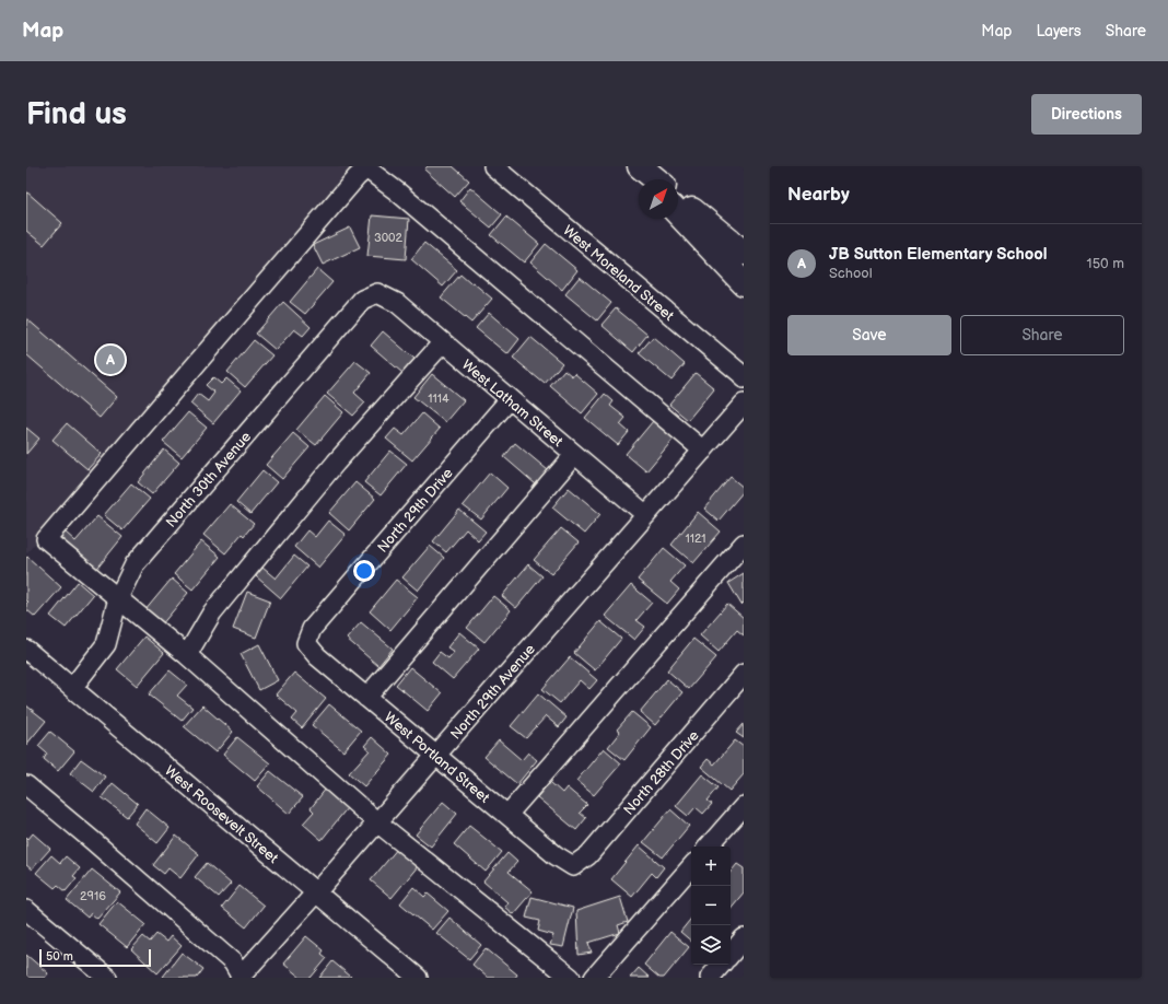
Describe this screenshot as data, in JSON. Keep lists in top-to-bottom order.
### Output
{
  "streets": {
    "street": [
      "West Moreland Street",
      "West Latham Street",
      "North 30th Avenue",
      "North 29th Drive",
      "North 29th Avenue",
      "West Portland Street",
      "North 28th Drive",
      "West Roosevelt Street"
    ]
  },
  "crossings": [
    ["West Latham Street", "North 30th Avenue"],
    ["West Latham Street", "North 29th Drive"],
    ["West Latham Street", "North 29th Avenue"],
    ["North 30th Avenue", "West Roosevelt Street"],
    ["North 29th Drive", "West Portland Street"],
    ["North 29th Avenue", "West Portland Street"],
    ["North 29th Avenue", "West Roosevelt Street"],
    ["West Portland Street", "North 28th Drive"]
  ],
  "house_numbers": [
    "3002",
    "1114",
    "1121",
    "2916"
  ],
  "scale_bar": "50 m",
  "north": "top right",
  "page": {
    "header": "Map",
    "nav": ["Map", "Layers", "Share"],
    "buttons": [
      "Directions",
      ["Save", "Share"]
    ],
    "title": "Find us",
    "heading": "Nearby",
    "list": [
      {
        "mark": "A",
        "name": "JB Sutton Elementary School",
        "note": "School",
        "value": "150 m"
      }
    ],
    "pins": "A",
    "map_buttons": ["+", "−"],
    "scale": "50 m"
  }
}
